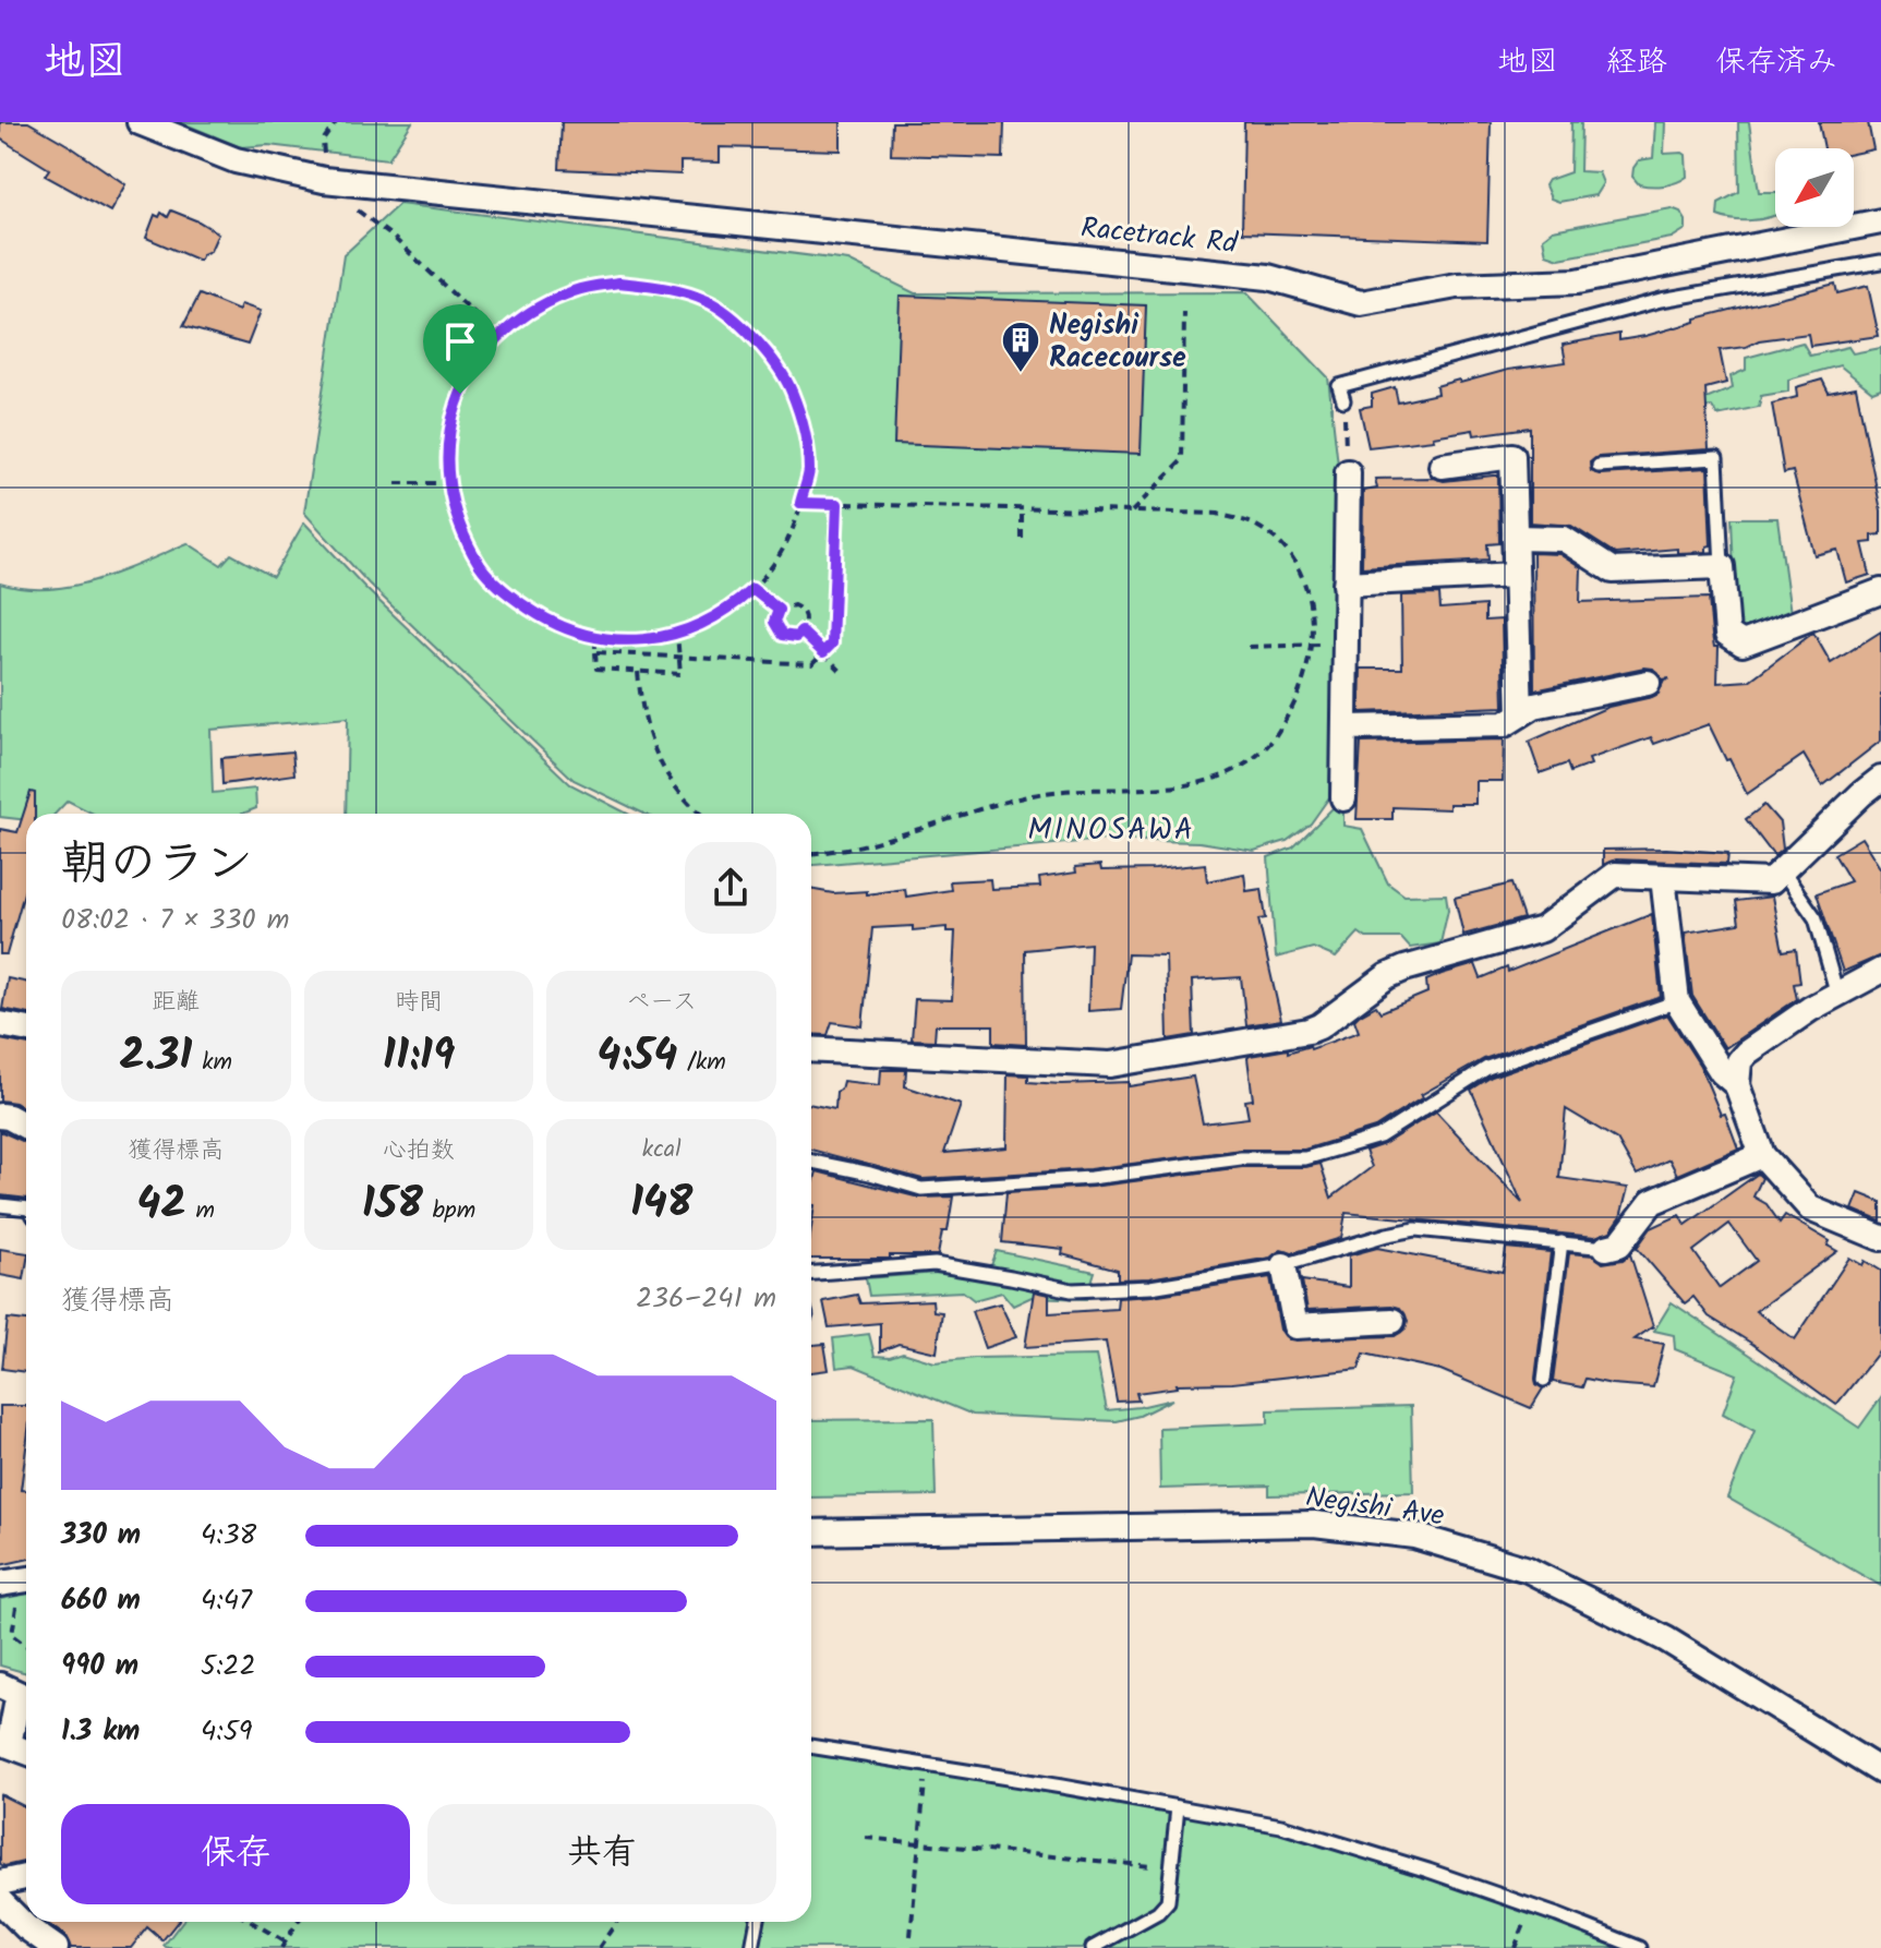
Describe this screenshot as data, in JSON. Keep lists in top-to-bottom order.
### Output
{
  "streets": {
    "street": ["Racetrack Rd", "Negishi Ave"]
  },
  "districts": ["MINOSAWA"],
  "places": {
    "building": ["Negishi Racecourse"]
  },
  "north": "bottom left",
  "page": {
    "header": "地図",
    "nav": ["地図", "経路", "保存済み"],
    "heading": ["朝のラン", "08:02 · 7 × 330 m"],
    "stats": [
      ["距離", "2.31 km"],
      ["時間", "11:19"],
      ["ペース", "4:54 /km"],
      ["獲得標高", "42 m"],
      ["心拍数", "158 bpm"],
      ["kcal", "148"]
    ],
    "chart": ["獲得標高", "236–241 m"],
    "list": [
      {
        "name": "330 m",
        "note": "4:38"
      },
      {
        "name": "660 m",
        "note": "4:47"
      },
      {
        "name": "990 m",
        "note": "5:22"
      },
      {
        "name": "1.3 km",
        "note": "4:59"
      }
    ],
    "buttons": ["保存", "共有"]
  }
}
